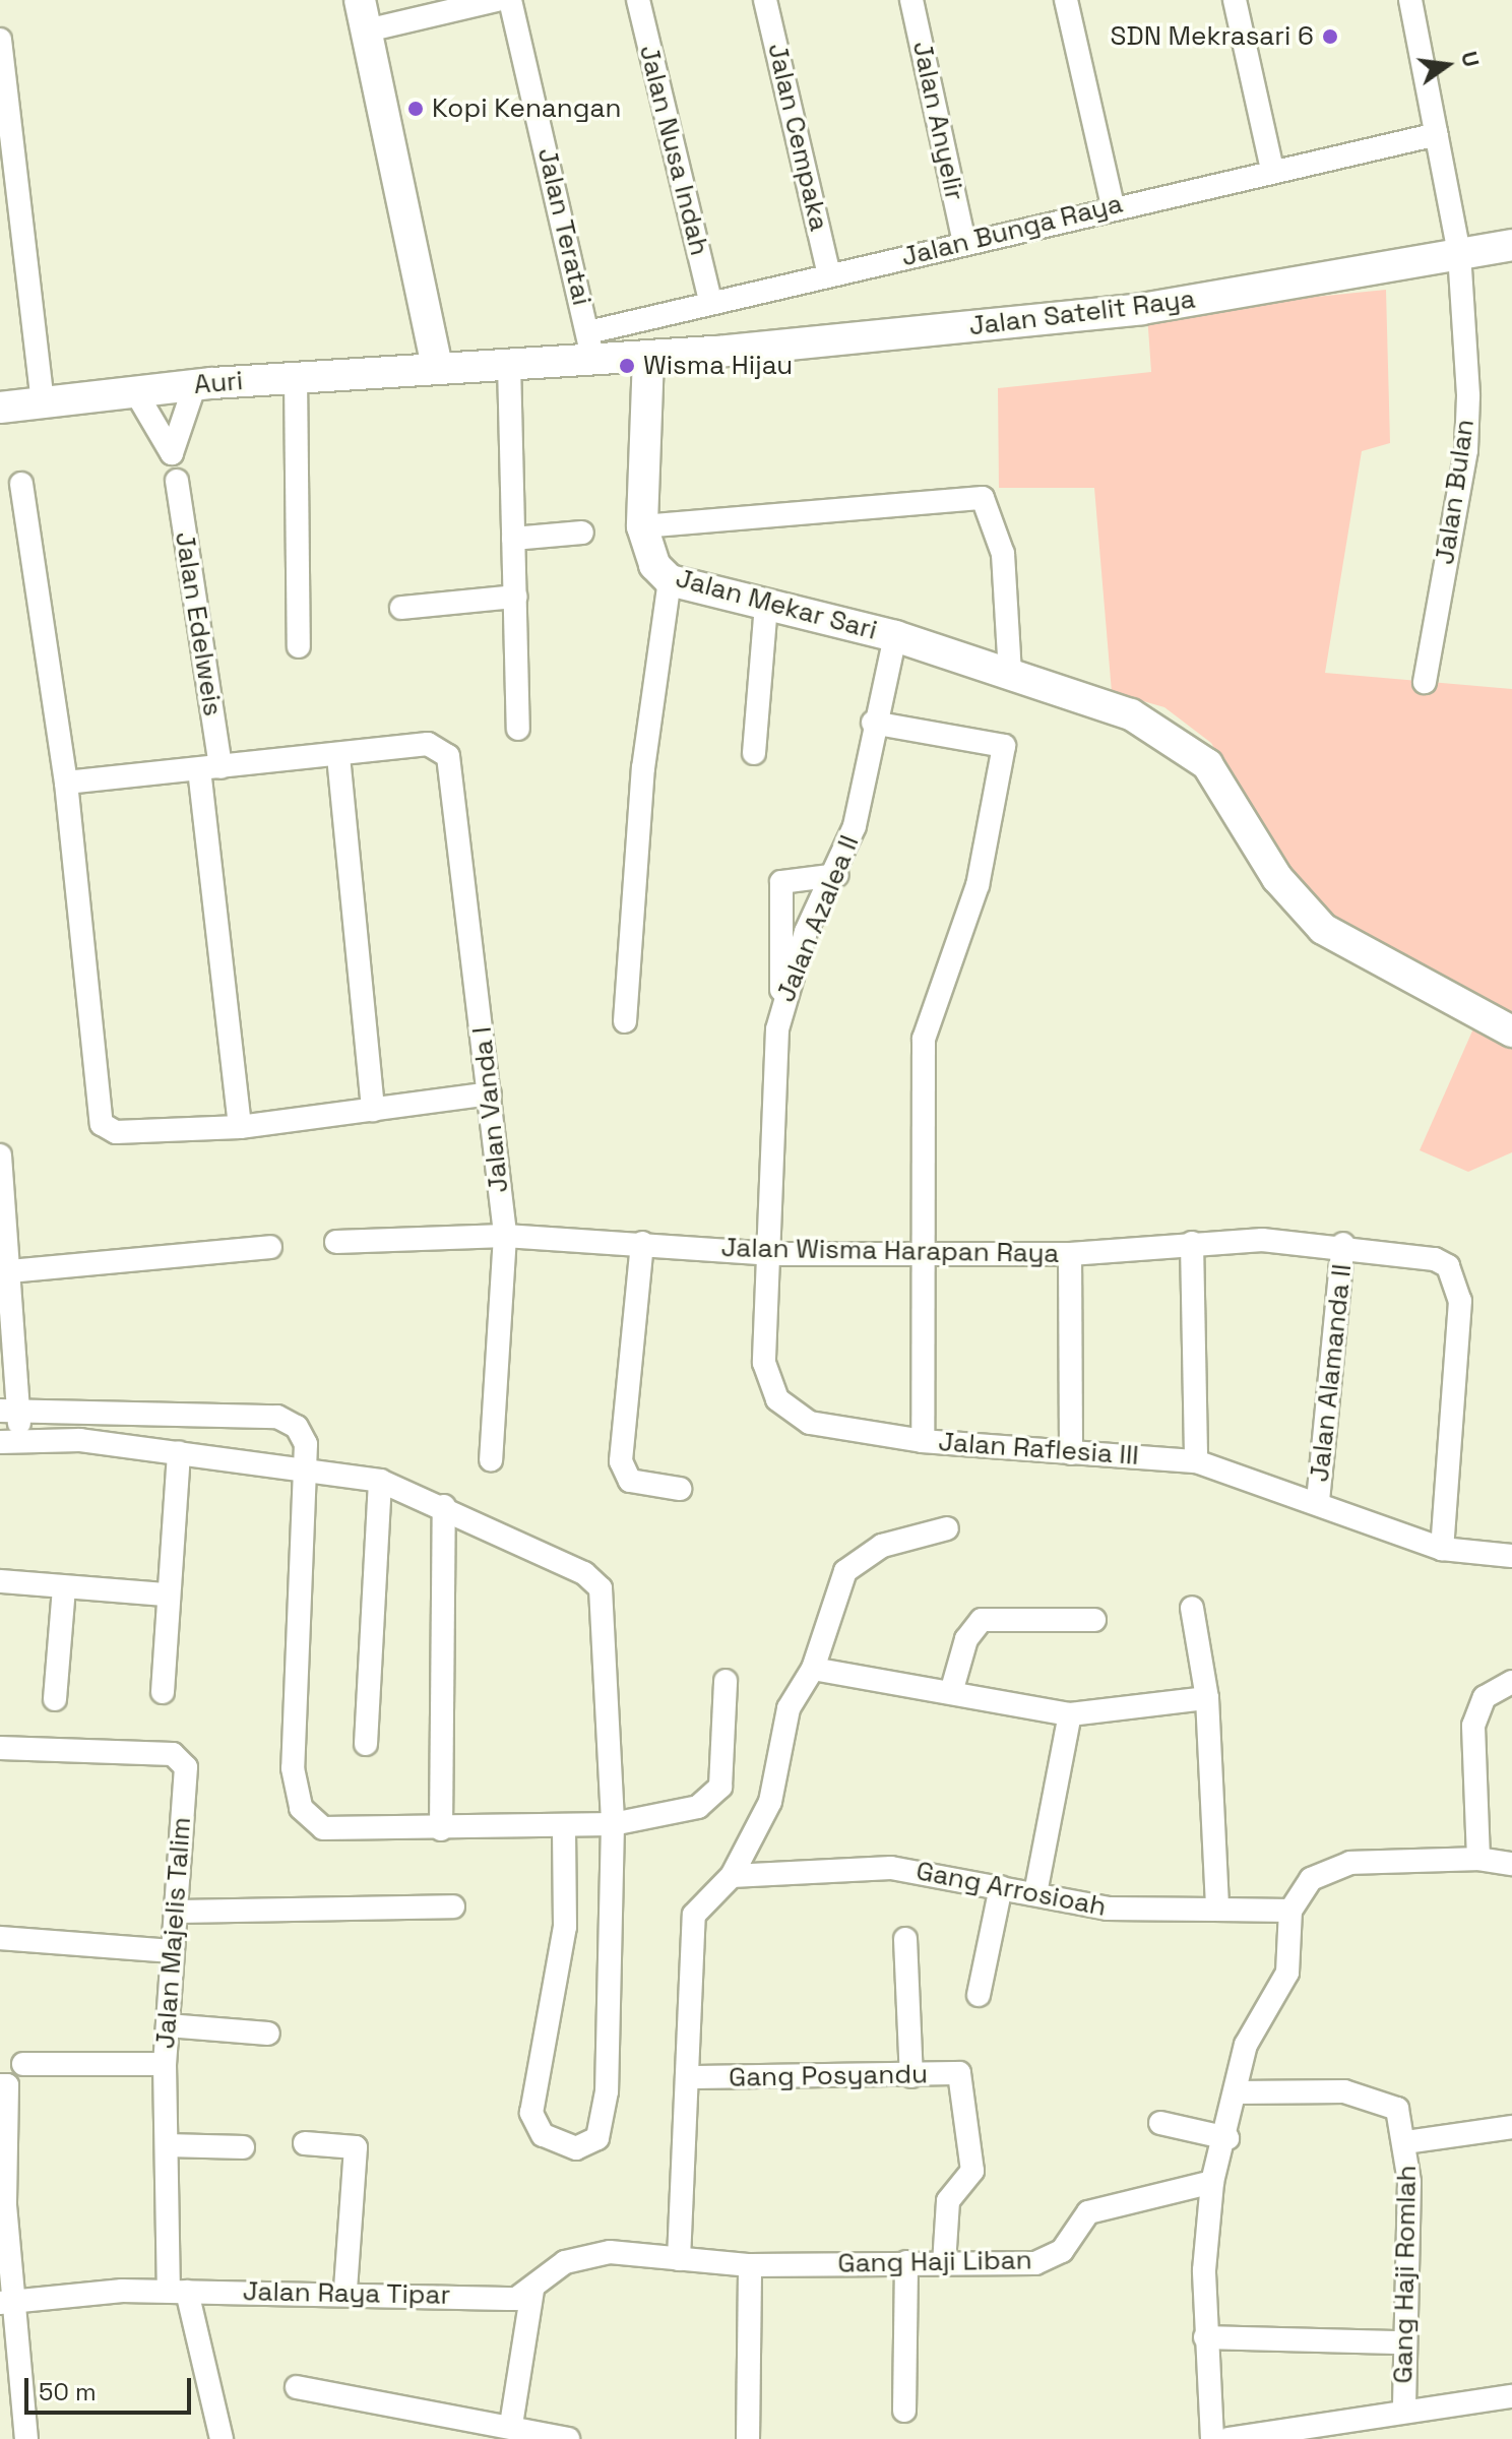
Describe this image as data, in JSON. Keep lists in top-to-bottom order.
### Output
{
  "streets": {
    "street": [
      "Jalan Anyelir",
      "Jalan Cempaka",
      "Jalan Nusa Indah",
      "Jalan Teratai",
      "Jalan Bunga Raya",
      "Jalan Satelit Raya",
      "Auri",
      "Jalan Bulan",
      "Jalan Mekar Sari",
      "Jalan Edelweis",
      "Jalan Azalea II",
      "Jalan Vanda I",
      "Jalan Wisma Harapan Raya",
      "Jalan Alamanda II",
      "Jalan Raflesia III",
      "Gang Arrosioah",
      "Jalan Majelis Talim",
      "Gang Posyandu",
      "Gang Haji Liban",
      "Gang Haji Romlah",
      "Jalan Raya Tipar"
    ]
  },
  "crossings": [
    ["Jalan Anyelir", "Jalan Bunga Raya"],
    ["Jalan Cempaka", "Jalan Bunga Raya"],
    ["Jalan Nusa Indah", "Jalan Bunga Raya"],
    ["Jalan Teratai", "Jalan Bunga Raya"],
    ["Jalan Bunga Raya", "Jalan Bulan"],
    ["Jalan Satelit Raya", "Jalan Bulan"],
    ["Jalan Satelit Raya", "Jalan Mekar Sari"],
    ["Jalan Mekar Sari", "Jalan Azalea II"],
    ["Jalan Azalea II", "Jalan Wisma Harapan Raya"],
    ["Jalan Azalea II", "Jalan Raflesia III"],
    ["Jalan Vanda I", "Jalan Wisma Harapan Raya"],
    ["Jalan Wisma Harapan Raya", "Jalan Alamanda II"],
    ["Jalan Wisma Harapan Raya", "Jalan Raflesia III"],
    ["Jalan Alamanda II", "Jalan Raflesia III"],
    ["Jalan Majelis Talim", "Jalan Raya Tipar"],
    ["Gang Posyandu", "Gang Haji Liban"],
    ["Gang Haji Liban", "Jalan Raya Tipar"]
  ],
  "places": ["SDN Mekrasari 6", "Kopi Kenangan", "Wisma Hijau"],
  "scale_bar": "50 m",
  "north": "right"
}
